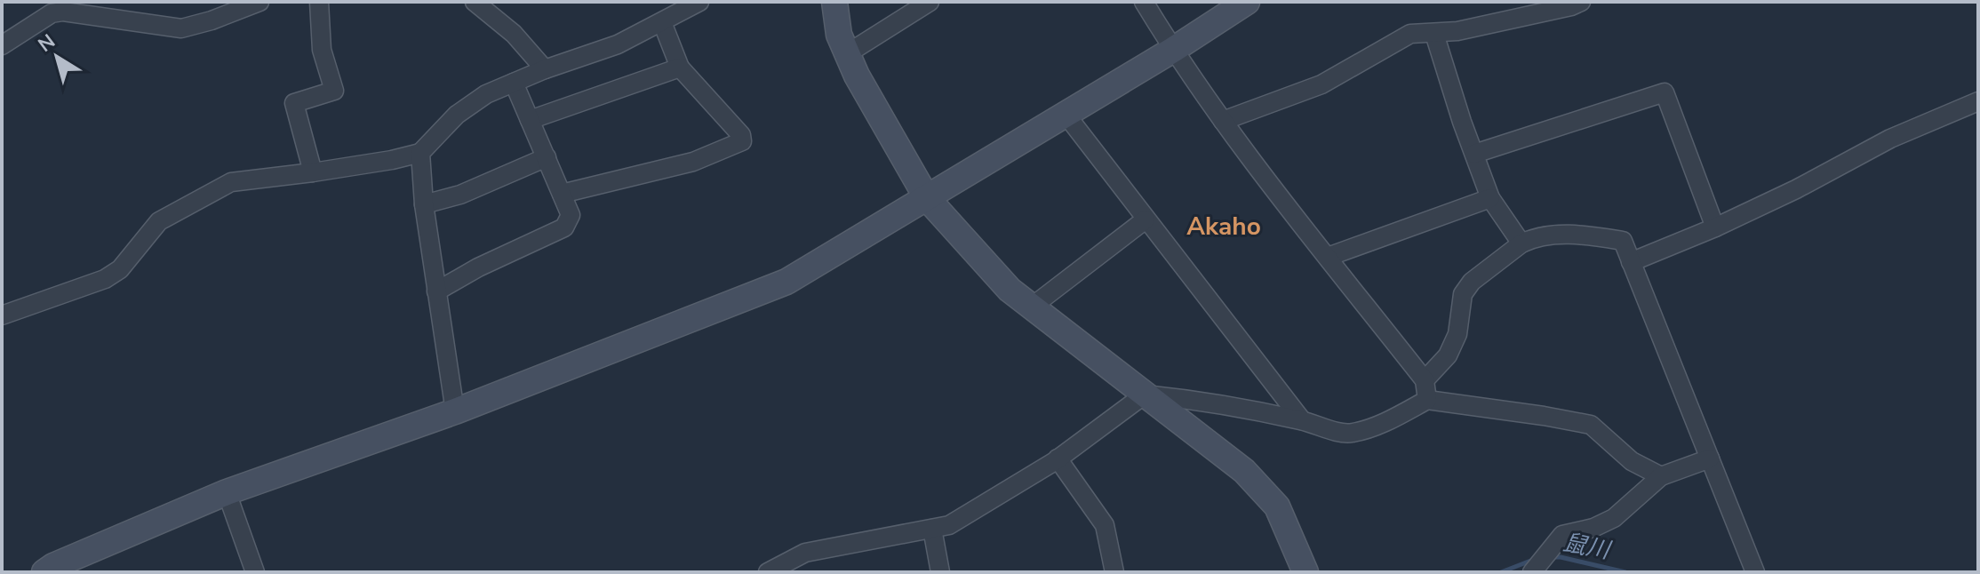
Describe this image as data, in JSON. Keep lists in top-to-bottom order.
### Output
{
  "districts": ["Akaho"],
  "water": ["鼠川"],
  "north": "top left"
}
